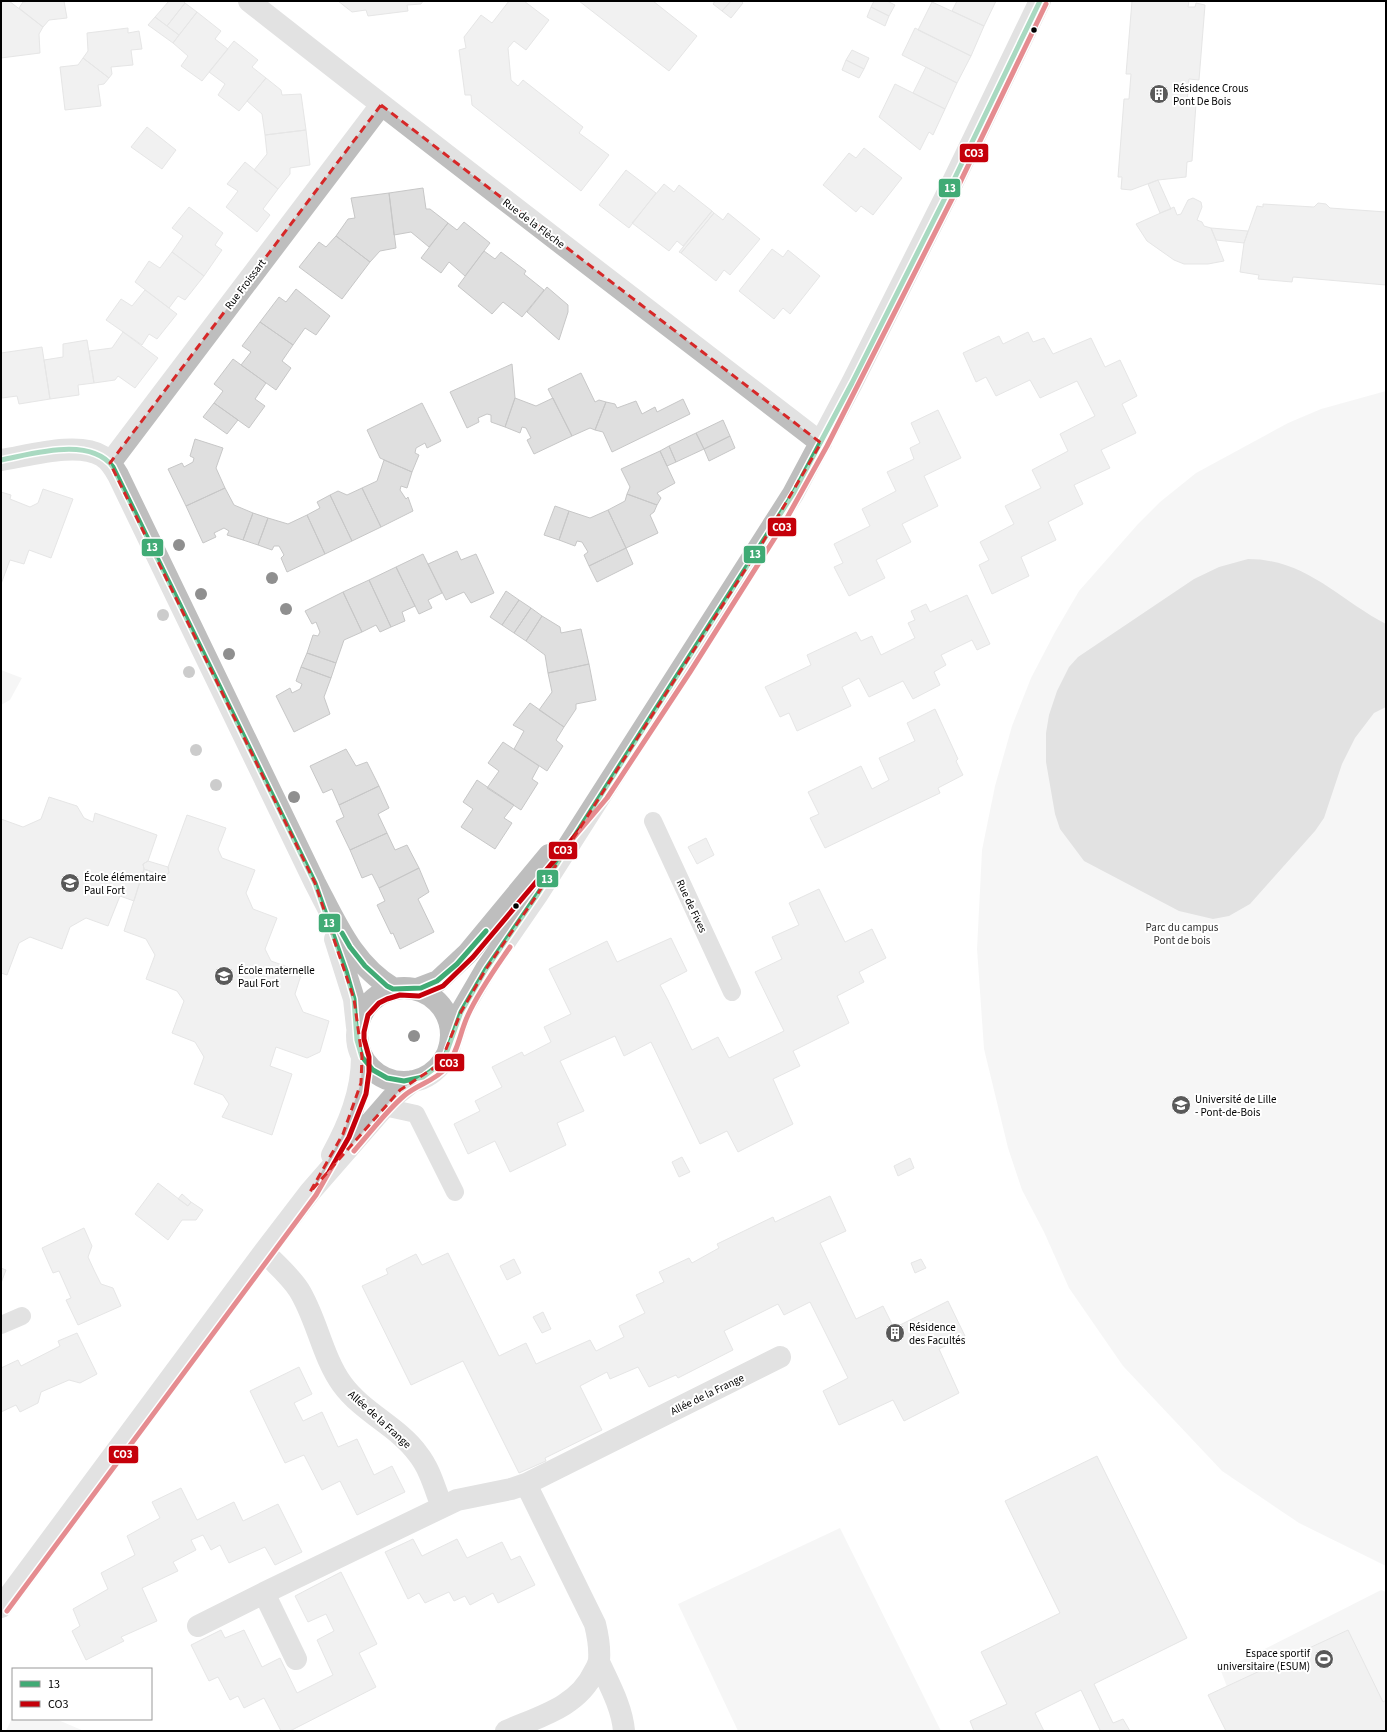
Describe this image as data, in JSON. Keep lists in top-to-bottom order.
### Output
{
  "streets": {
    "street": ["Rue de la Flèche", "Rue Froissart", "Allée de la Frange"],
    "lane": ["Rue de Fives"]
  },
  "crossings": [
    ["Rue de la Flèche", "Rue Froissart"]
  ],
  "parks": ["Parc du campus Pont de bois"],
  "places": {
    "building": ["Résidence Crous Pont De Bois", "Résidence des Facultés"],
    "school or university": ["École élémentaire Paul Fort", "École maternelle Paul Fort", "Université de Lille - Pont-de-Bois"],
    "sports": ["Espace sportif universitaire (ESUM)"]
  },
  "lines": ["transit line 13", "transit line CO3"],
  "legend": ["13", "CO3"]
}
